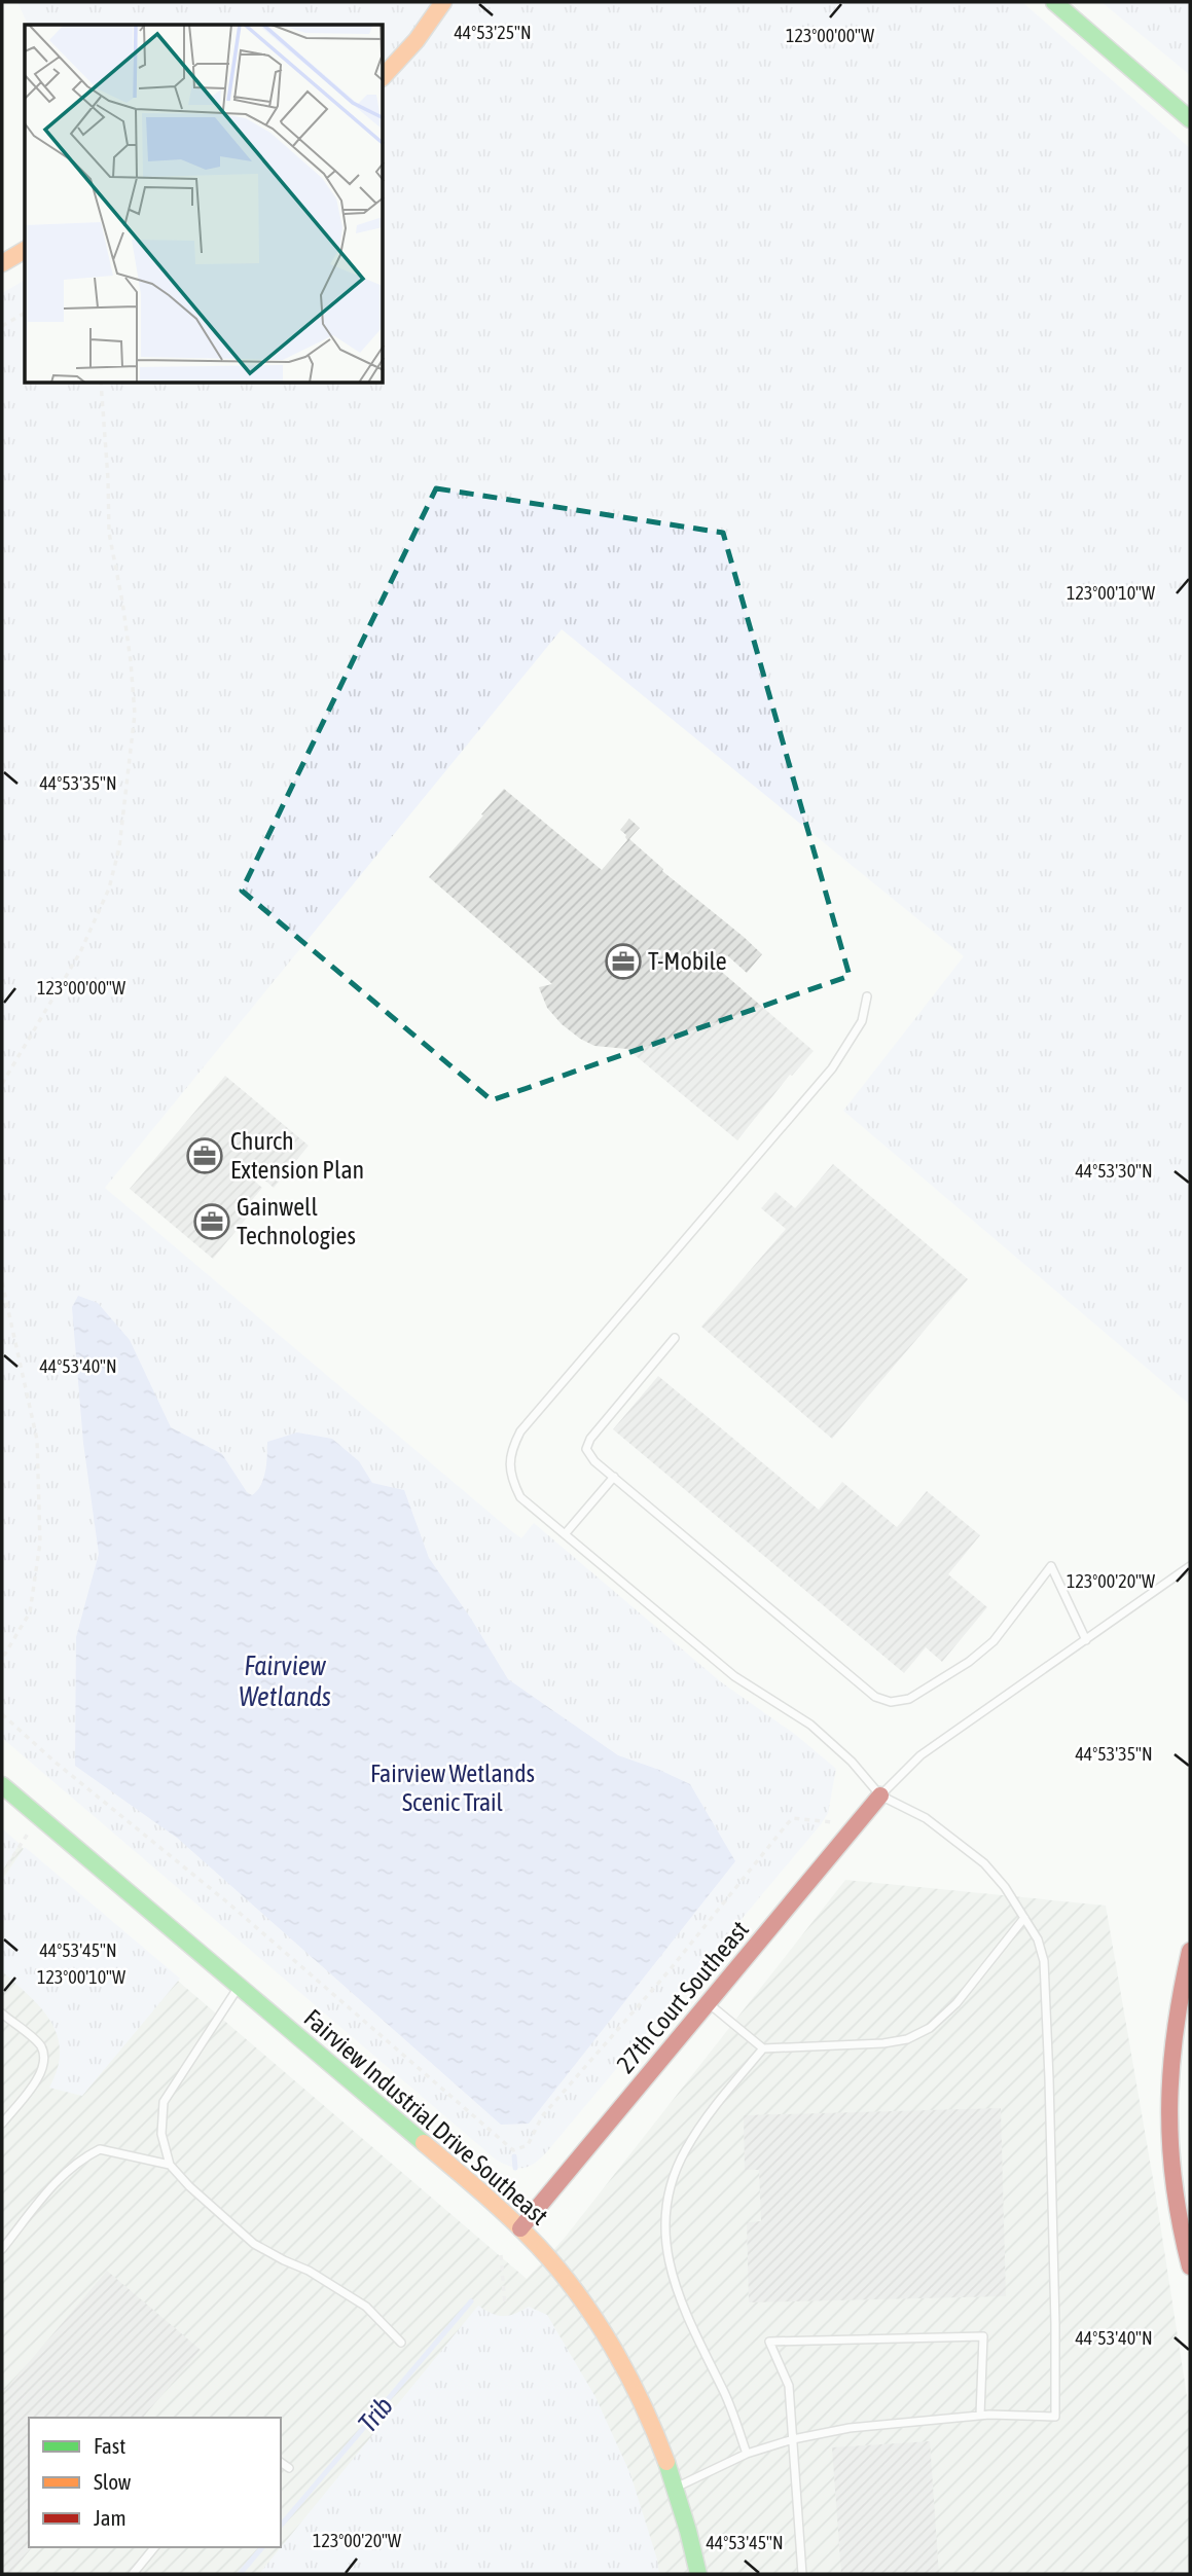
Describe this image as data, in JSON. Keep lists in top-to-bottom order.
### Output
{
  "streets": {
    "main road": ["27th Court Southeast", "Fairview Industrial Drive Southeast"]
  },
  "crossings": [
    ["27th Court Southeast", "Fairview Industrial Drive Southeast"]
  ],
  "water": ["Fairview Wetlands", "Trib"],
  "parks": ["Fairview Wetlands Scenic Trail"],
  "places": {
    "office": ["T-Mobile", "Church Extension Plan", "Gainwell Technologies"]
  },
  "legend": ["Fast", "Slow", "Jam"],
  "coordinates": [
    "44°53'25\"N",
    "123°00'00\"W",
    "123°00'10\"W",
    "44°53'35\"N",
    "44°53'30\"N",
    "44°53'40\"N",
    "123°00'20\"W",
    "44°53'45\"N"
  ]
}
